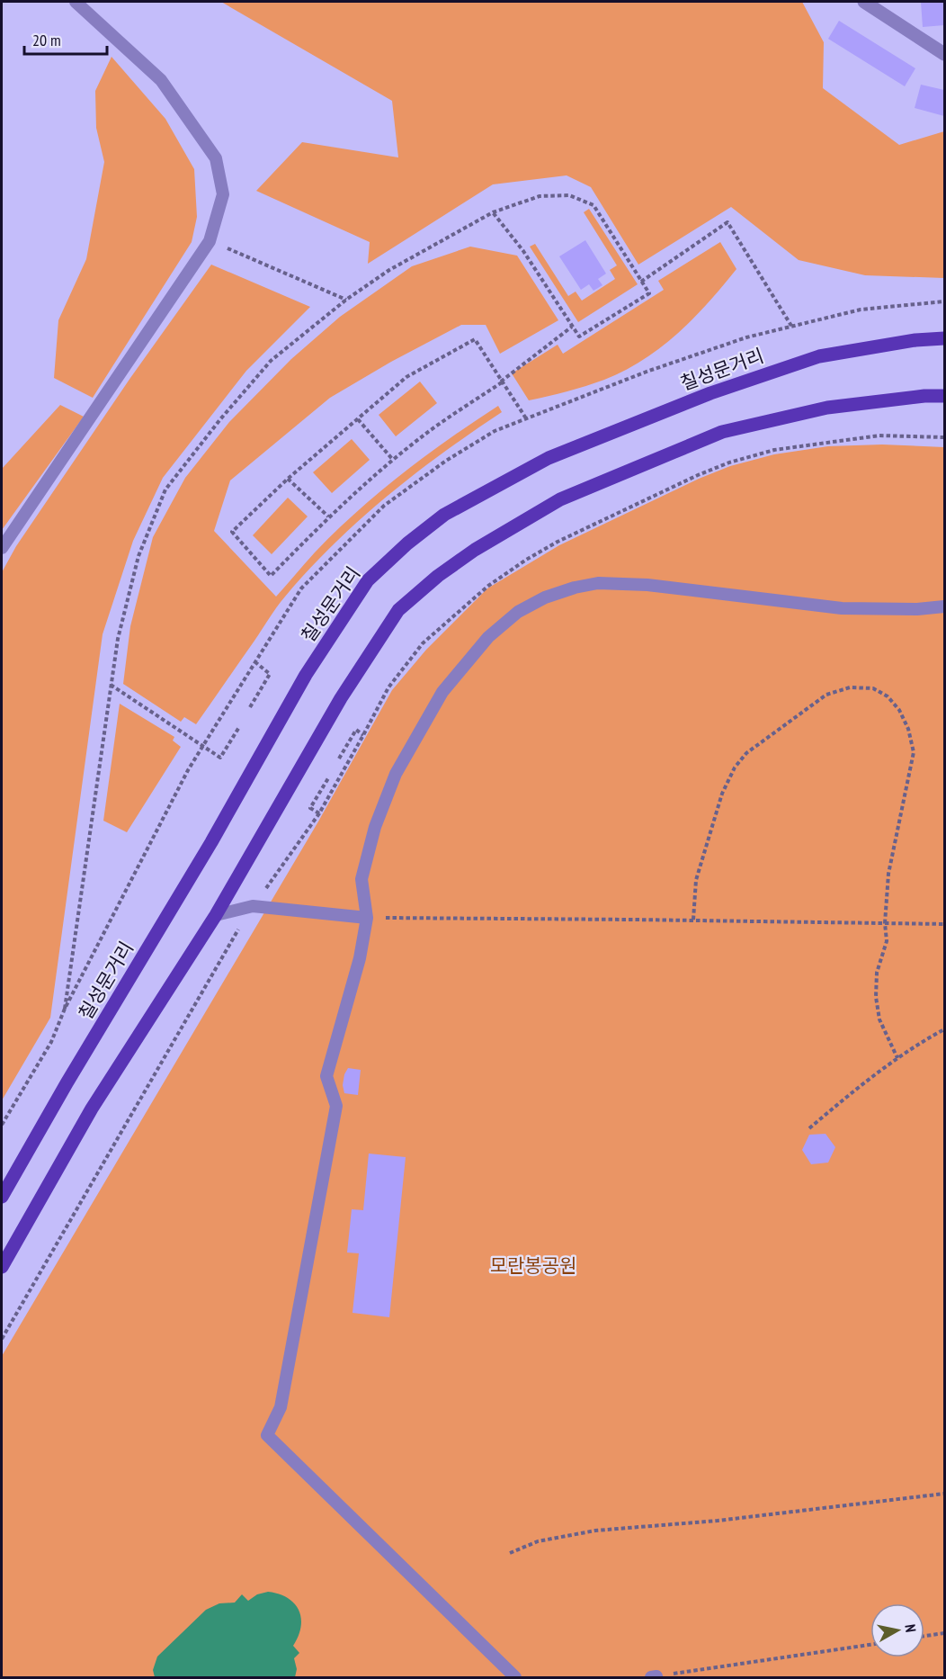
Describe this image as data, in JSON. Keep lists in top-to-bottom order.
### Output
{
  "streets": {
    "main road": ["칠성문거리"]
  },
  "parks": ["모란봉공원"],
  "scale_bar": "20 m",
  "north": "right"
}
